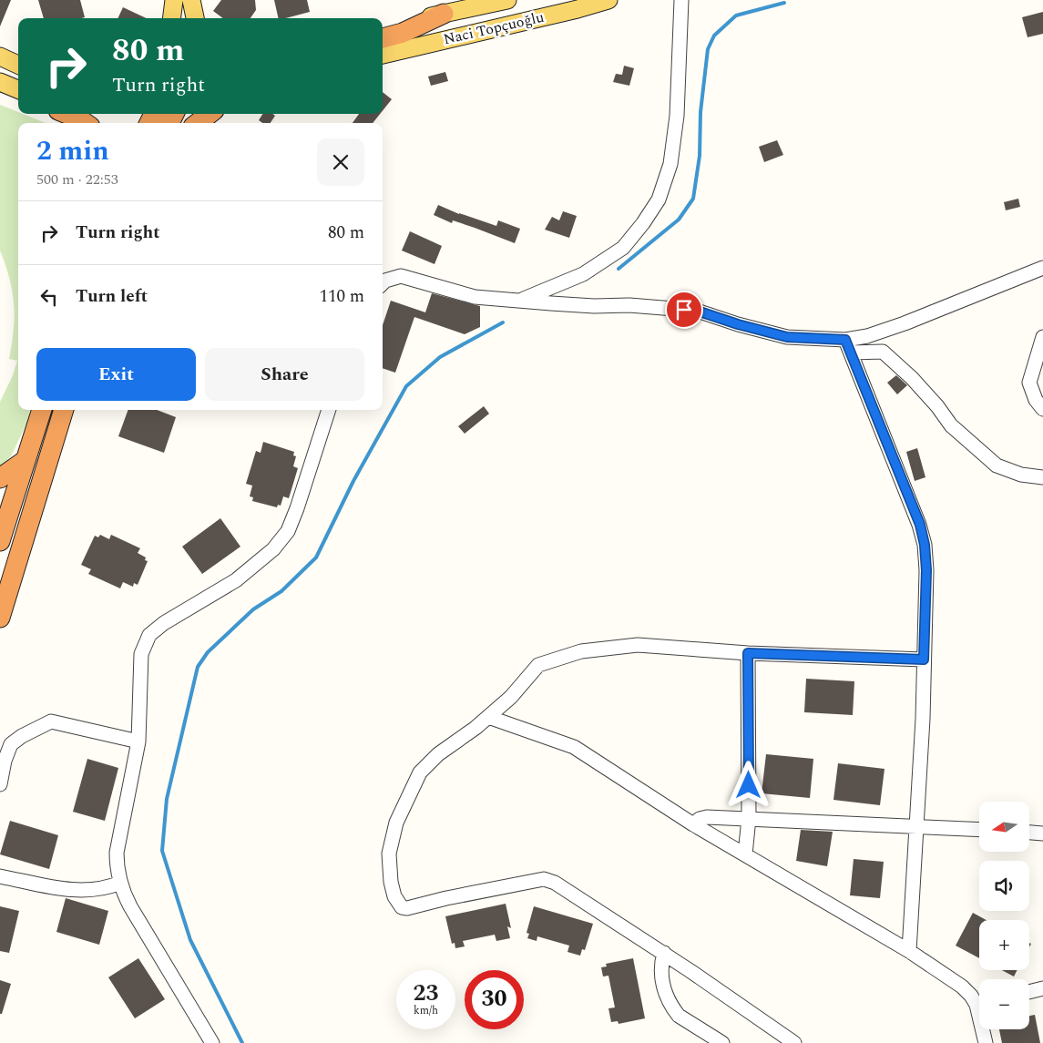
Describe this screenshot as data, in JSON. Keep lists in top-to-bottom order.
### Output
{
  "streets": {
    "main road": ["Naci Topçuoğlu"]
  },
  "north": "left",
  "page": {
    "turn": ["80 m", "Turn right"],
    "heading": ["2 min", "500 m · 22:53"],
    "list": [
      {
        "name": "Turn right",
        "value": "80 m"
      },
      {
        "name": "Turn left",
        "value": "110 m"
      }
    ],
    "buttons": ["Exit", "Share"],
    "map_buttons": ["+", "−"],
    "speed": "23 km/h",
    "limit": "30"
  }
}
